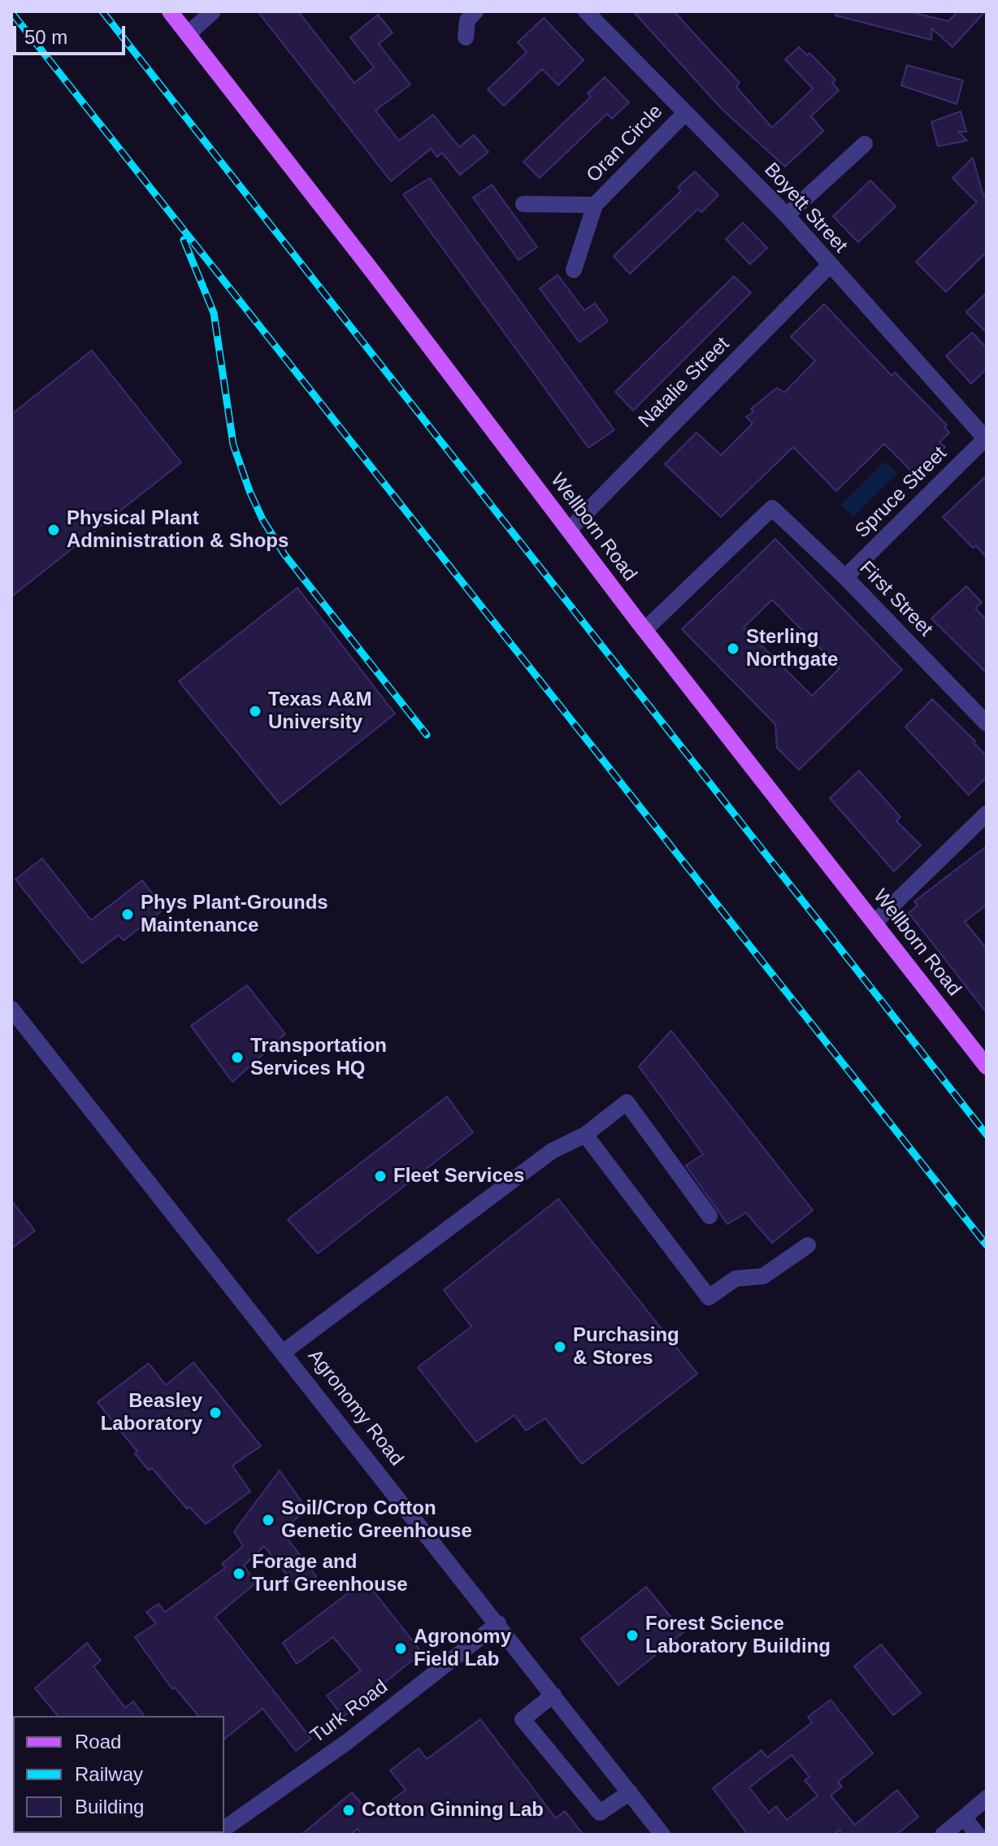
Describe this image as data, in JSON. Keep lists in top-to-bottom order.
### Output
{
  "streets": {
    "main road": ["Wellborn Road"],
    "street": [
      "Oran Circle",
      "Boyett Street",
      "Natalie Street",
      "Spruce Street",
      "First Street",
      "Agronomy Road",
      "Turk Road"
    ]
  },
  "crossings": [
    ["Oran Circle", "Boyett Street"],
    ["Boyett Street", "Natalie Street"],
    ["Boyett Street", "Spruce Street"],
    ["Natalie Street", "Wellborn Road"],
    ["Spruce Street", "First Street"],
    ["Wellborn Road", "First Street"],
    ["Agronomy Road", "Turk Road"]
  ],
  "places": [
    "Physical Plant Administration & Shops",
    "Sterling Northgate",
    "Texas A&M University",
    "Phys Plant-Grounds Maintenance",
    "Transportation Services HQ",
    "Fleet Services",
    "Purchasing & Stores",
    "Beasley Laboratory",
    "Soil/Crop Cotton Genetic Greenhouse",
    "Forage and Turf Greenhouse",
    "Forest Science Laboratory Building",
    "Agronomy Field Lab",
    "Cotton Ginning Lab"
  ],
  "legend": ["Road", "Railway", "Building"],
  "scale_bar": "50 m"
}
